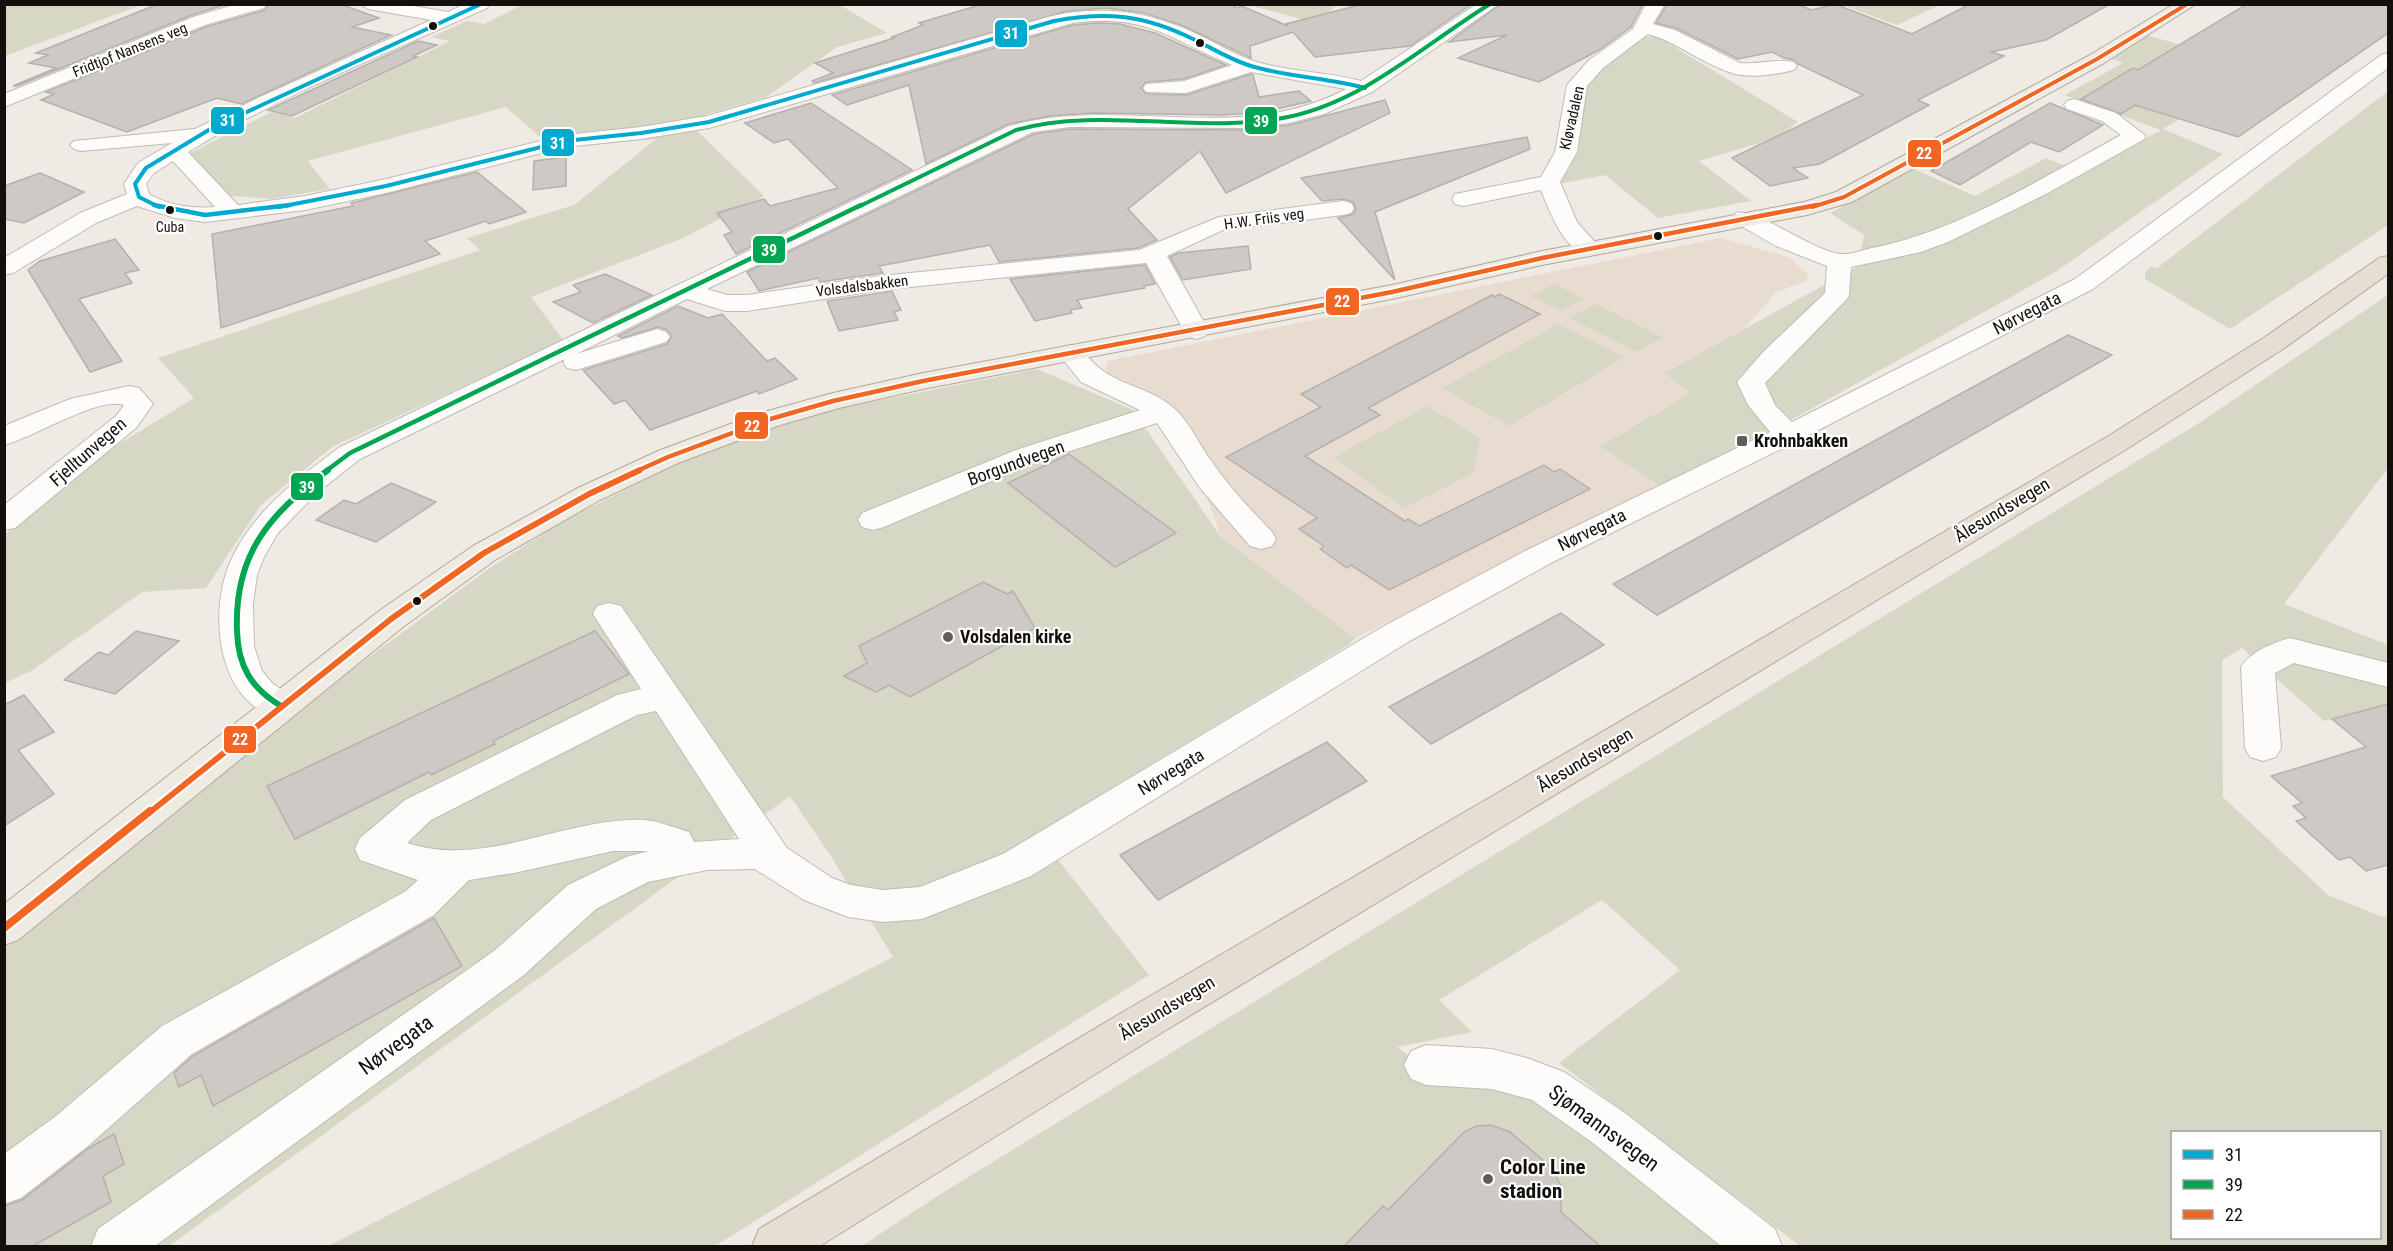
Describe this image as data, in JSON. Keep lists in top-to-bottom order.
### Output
{
  "streets": {
    "highway": ["Ålesundsvegen"],
    "street": [
      "Fridtjof Nansens veg",
      "Kløvadalen",
      "H.W. Friis veg",
      "Volsdalsbakken",
      "Nørvegata",
      "Fjelltunvegen",
      "Borgundvegen",
      "Sjømannsvegen"
    ]
  },
  "crossings": [
    ["H.W. Friis veg", "Volsdalsbakken"]
  ],
  "places": {
    "other": ["Cuba", "Volsdalen kirke", "Color Line stadion"],
    "transit": ["Krohnbakken"]
  },
  "lines": ["transit line 31", "transit line 39", "transit line 22"],
  "legend": ["31", "39", "22"]
}
